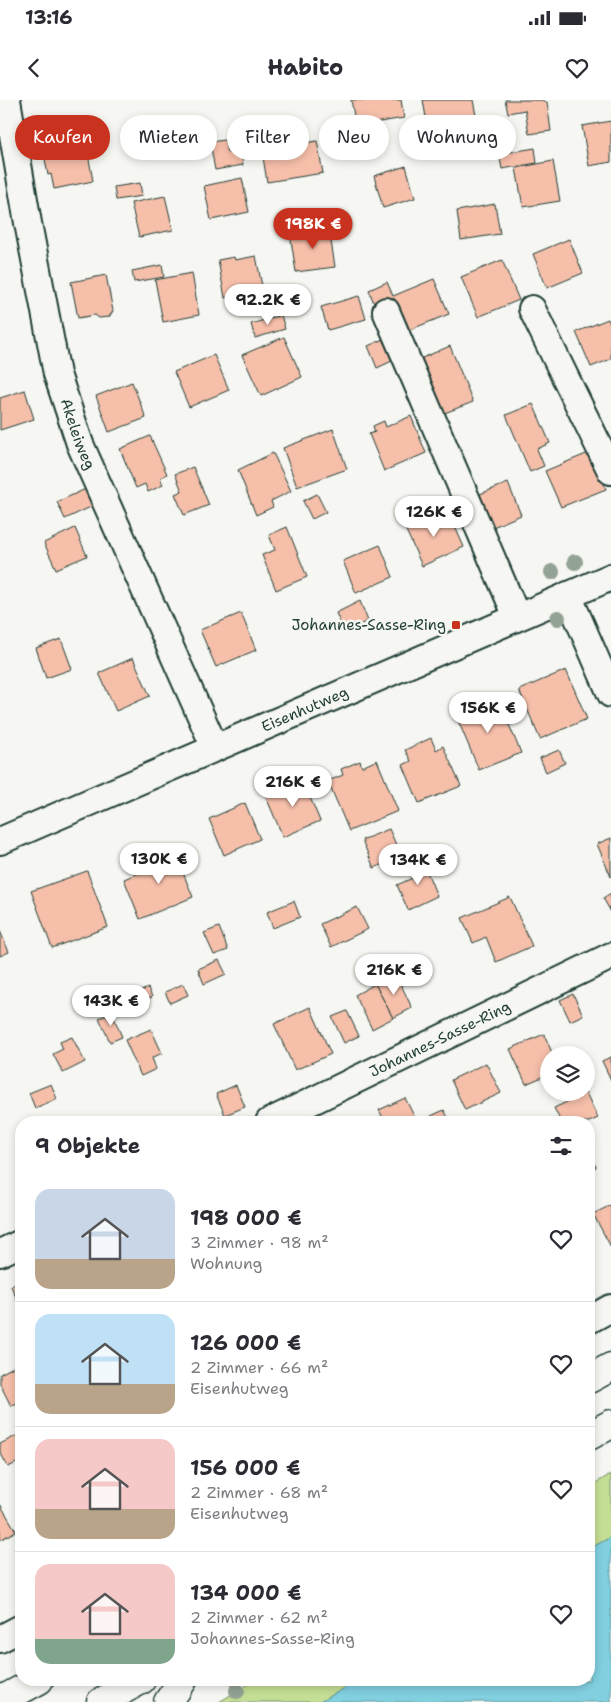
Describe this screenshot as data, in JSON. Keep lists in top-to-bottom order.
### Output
{
  "streets": {
    "street": ["Akeleiweg", "Eisenhutweg", "Johannes-Sasse-Ring"]
  },
  "crossings": [
    ["Akeleiweg", "Eisenhutweg"]
  ],
  "places": {
    "transit": ["Johannes-Sasse-Ring"]
  },
  "page": {
    "status": "13:16",
    "header": "Habito",
    "chip": [
      "Kaufen",
      "Mieten",
      "Filter",
      "Neu",
      "Wohnung"
    ],
    "price": [
      "198K €",
      "92.2K €",
      "126K €",
      "156K €",
      "216K €",
      "130K €",
      "134K €",
      "216K €",
      "143K €"
    ],
    "heading": "9 Objekte",
    "list": [
      {
        "name": "198 000 €",
        "note": "3 Zimmer · 98 m² · Wohnung"
      },
      {
        "name": "126 000 €",
        "note": "2 Zimmer · 66 m² · Eisenhutweg"
      },
      {
        "name": "156 000 €",
        "note": "2 Zimmer · 68 m² · Eisenhutweg"
      },
      {
        "name": "134 000 €",
        "note": "2 Zimmer · 62 m² · Johannes-Sasse-Ring"
      }
    ]
  }
}
